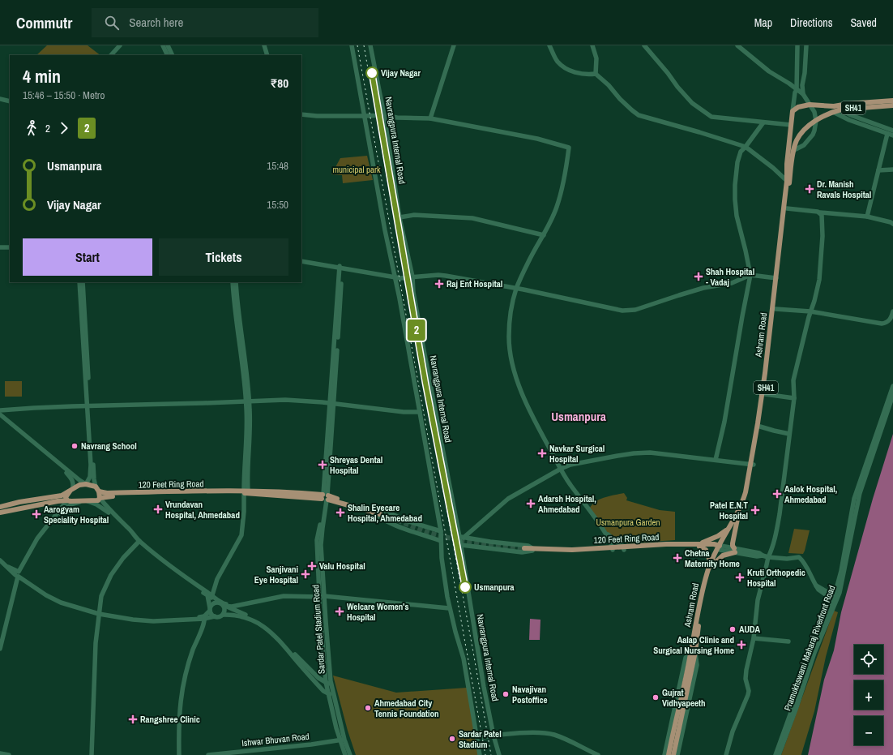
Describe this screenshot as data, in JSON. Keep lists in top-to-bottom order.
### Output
{
  "streets": {
    "main road": ["SH41", "Ashram Road", "120 Feet Ring Road"],
    "street": [
      "Navrangpura Internal Road",
      "Sardar Patel Stadium Road",
      "Pramukhswami Maharaj Riverfront Road",
      "Ishwar Bhuvan Road"
    ]
  },
  "crossings": [
    ["SH41", "Ashram Road"],
    ["Ashram Road", "120 Feet Ring Road"],
    ["120 Feet Ring Road", "Sardar Patel Stadium Road"],
    ["Sardar Patel Stadium Road", "Ishwar Bhuvan Road"]
  ],
  "districts": ["Usmanpura"],
  "parks": ["municipal park", "Usmanpura Garden"],
  "places": {
    "other": [
      "Vijay Nagar",
      "Navrang School",
      "Usmanpura",
      "AUDA",
      "Navajivan Postoffice",
      "Gujrat Vidhyapeeth",
      "Ahmedabad City Tennis Foundation",
      "Sardar Patel Stadium"
    ],
    "health": [
      "Dr. Manish Ravals Hospital",
      "Shah Hospital - Vadaj",
      "Raj Ent Hospital",
      "Navkar Surgical Hospital",
      "Shreyas Dental Hospital",
      "Aalok Hospital, Ahmedabad",
      "Adarsh Hospital, Ahmedabad",
      "Vrundavan Hospital, Ahmedabad",
      "Patel E.N.T Hospital",
      "Shalin Eyecare Hospital, Ahmedabad",
      "Aarogyam Speciality Hospital",
      "Chetna Maternity Home",
      "Valu Hospital",
      "Sanjivani Eye Hospital",
      "Kruti Orthopedic Hospital",
      "Welcare Women's Hospital",
      "Aalap Clinic and Surgical Nursing Home",
      "Rangshree Clinic"
    ]
  },
  "lines": ["metro line 2"],
  "page": {
    "header": "Commutr",
    "search": "Search here",
    "nav": ["Map", "Directions", "Saved"],
    "on_map": "2",
    "heading": ["4 min", "15:46 – 15:50 · Metro", "₹80"],
    "legs": ["2", "2"],
    "list": [
      {
        "name": "Usmanpura",
        "value": "15:48"
      },
      {
        "name": "Vijay Nagar",
        "value": "15:50"
      }
    ],
    "buttons": ["Start", "Tickets"],
    "map_buttons": ["+", "−"]
  }
}
